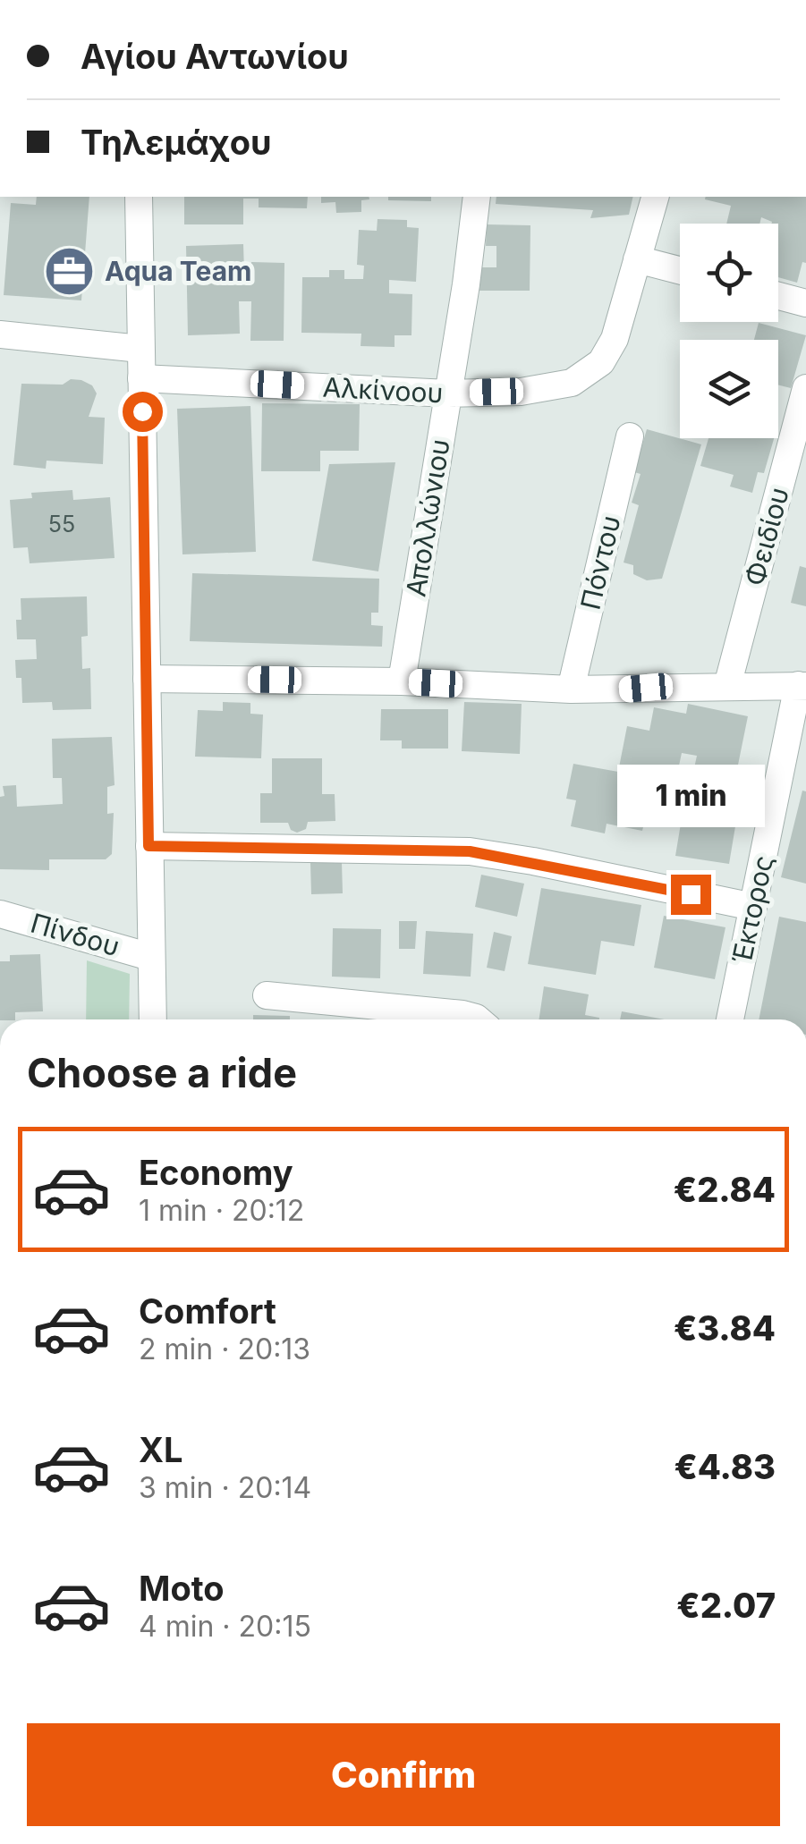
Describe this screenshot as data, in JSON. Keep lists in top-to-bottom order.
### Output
{
  "streets": {
    "street": [
      "Αλκίνοου",
      "Απολλώνιου",
      "Φειδίου",
      "Πόντου",
      "Έκτορος",
      "Πίνδου"
    ]
  },
  "crossings": [
    ["Αλκίνοου", "Απολλώνιου"]
  ],
  "places": {
    "office": ["Aqua Team"]
  },
  "house_numbers": ["55"],
  "page": {
    "banner": ["Αγίου Αντωνίου", "Τηλεμάχου"],
    "bubble": "1 min",
    "heading": "Choose a ride",
    "list": [
      {
        "name": "Economy",
        "note": "1 min · 20:12",
        "value": "€2.84"
      },
      {
        "name": "Comfort",
        "note": "2 min · 20:13",
        "value": "€3.84"
      },
      {
        "name": "XL",
        "note": "3 min · 20:14",
        "value": "€4.83"
      },
      {
        "name": "Moto",
        "note": "4 min · 20:15",
        "value": "€2.07"
      }
    ],
    "buttons": "Confirm"
  }
}
